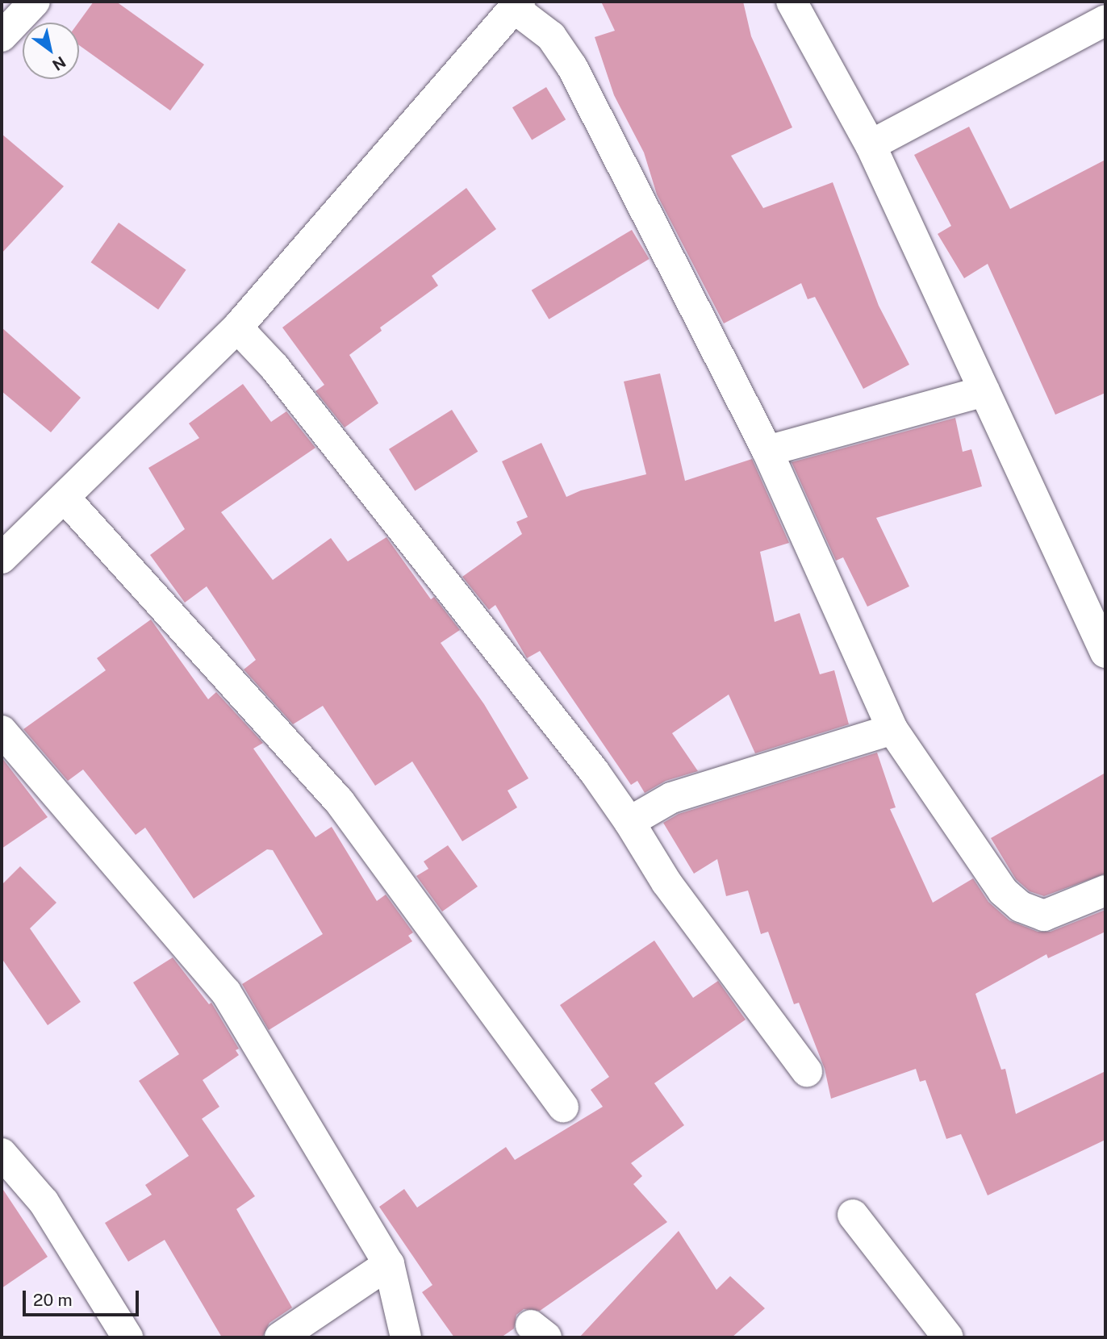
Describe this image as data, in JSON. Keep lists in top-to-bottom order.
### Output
{
  "scale_bar": "20 m",
  "north": "bottom right"
}
